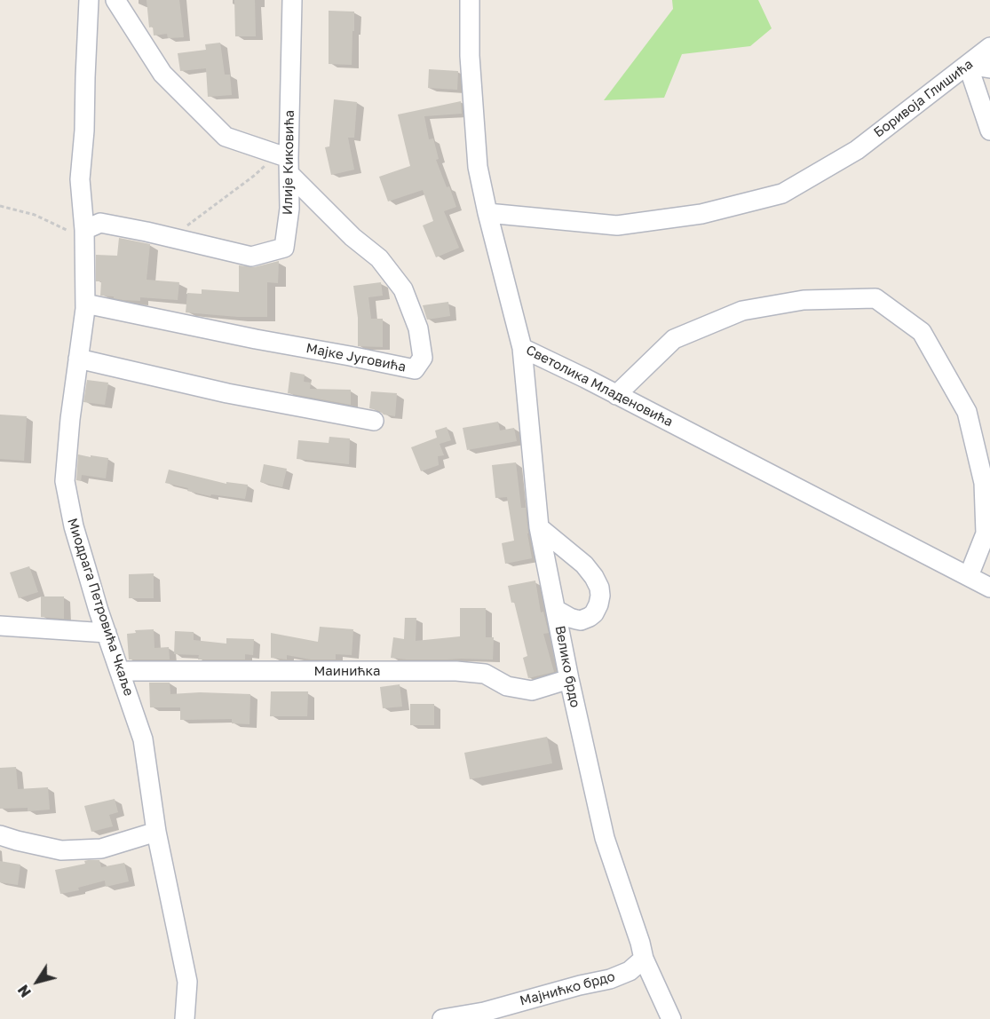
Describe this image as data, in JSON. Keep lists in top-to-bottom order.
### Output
{
  "streets": {
    "street": [
      "Боривоја Глишића",
      "Илије Киковића",
      "Мајке Југовића",
      "Светолика Младеновића",
      "Миодрага Петровића Чкаље",
      "Велико брдо",
      "Маинићка",
      "Мајнићко брдо"
    ]
  },
  "crossings": [
    ["Боривоја Глишића", "Светолика Младеновића"],
    ["Илије Киковића", "Мајке Југовића"],
    ["Илије Киковића", "Миодрага Петровића Чкаље"],
    ["Мајке Југовића", "Миодрага Петровића Чкаље"],
    ["Светолика Младеновића", "Велико брдо"],
    ["Миодрага Петровића Чкаље", "Маинићка"],
    ["Велико брдо", "Маинићка"],
    ["Велико брдо", "Мајнићко брдо"]
  ],
  "north": "bottom left"
}
